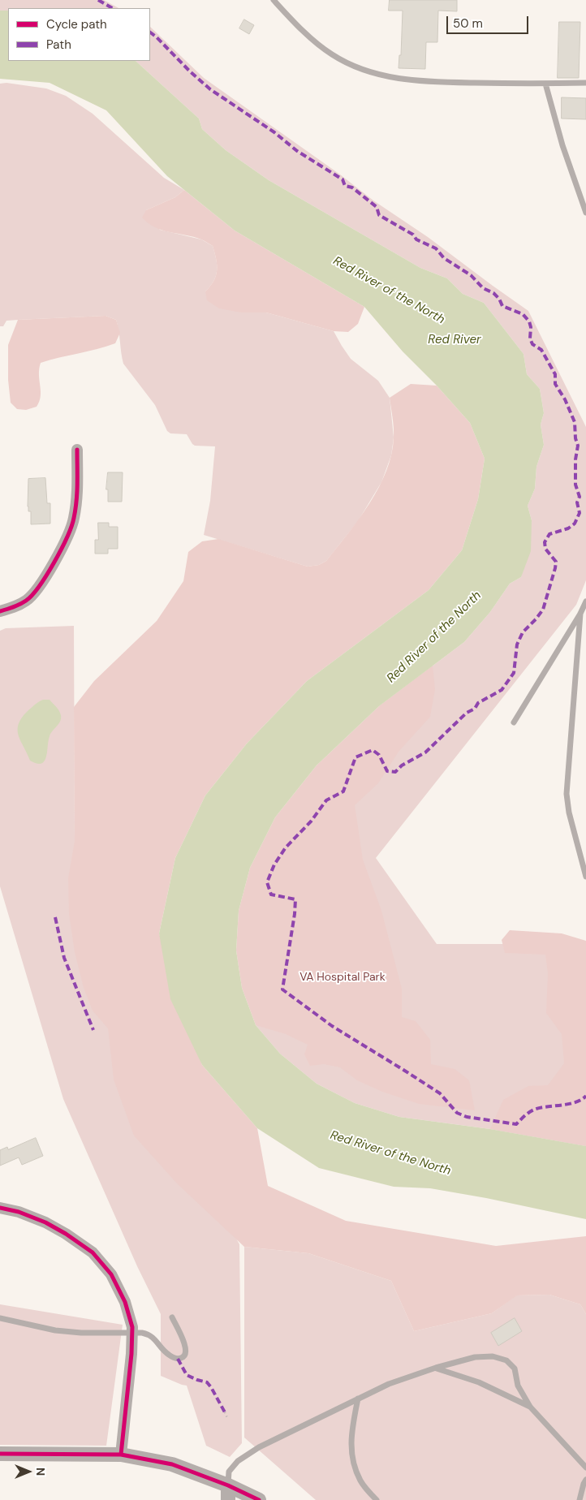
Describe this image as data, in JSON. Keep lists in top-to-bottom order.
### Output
{
  "water": ["Red River of the North", "Red River"],
  "parks": ["VA Hospital Park"],
  "legend": ["Cycle path", "Path"],
  "scale_bar": "50 m",
  "north": "right"
}
